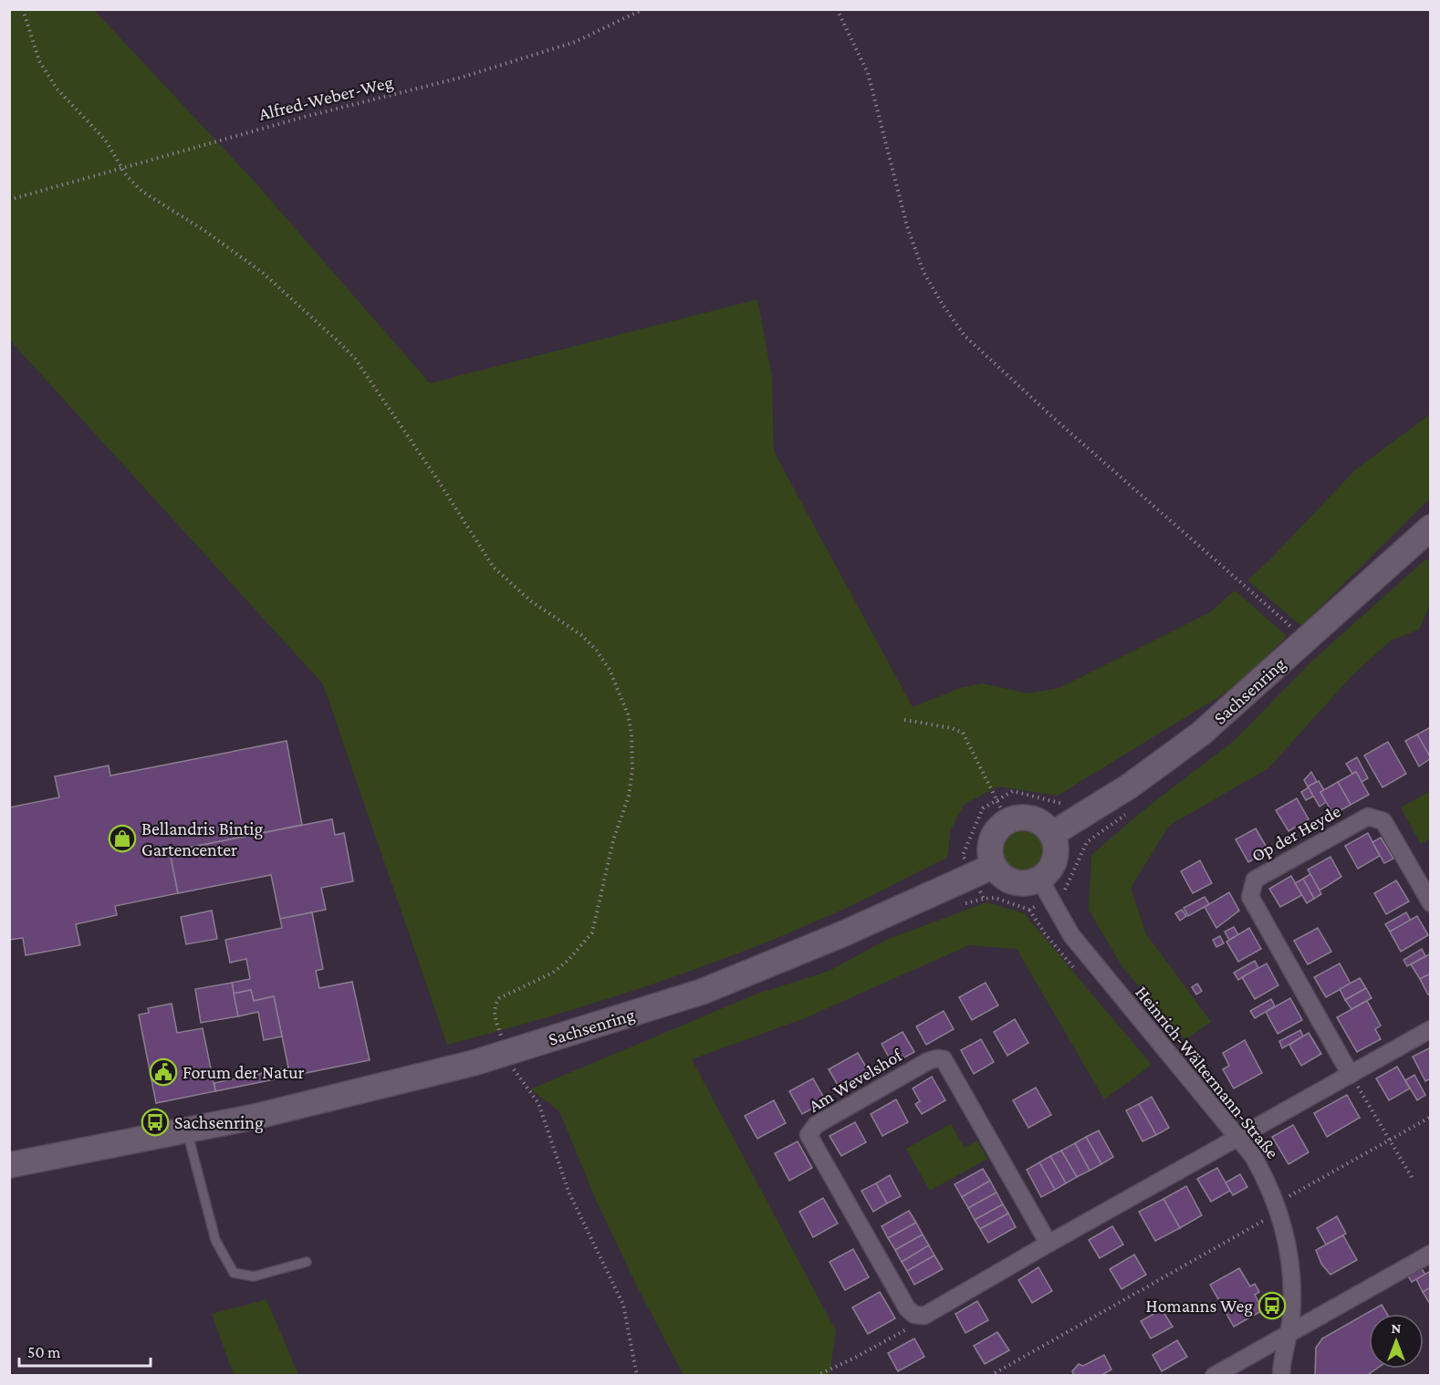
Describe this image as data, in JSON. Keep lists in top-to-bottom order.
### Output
{
  "streets": {
    "street": [
      "Sachsenring",
      "Op der Heyde",
      "Heinrich-Wältermann-Straße",
      "Am Wevelshof"
    ],
    "path": ["Alfred-Weber-Weg"]
  },
  "crossings": [
    ["Heinrich-Wältermann-Straße", "Am Wevelshof"]
  ],
  "places": {
    "shop": ["Bellandris Bintig Gartencenter"],
    "public building": ["Forum der Natur"],
    "bus stop": ["Sachsenring", "Homanns Weg"]
  },
  "scale_bar": "50 m",
  "north": "top"
}
